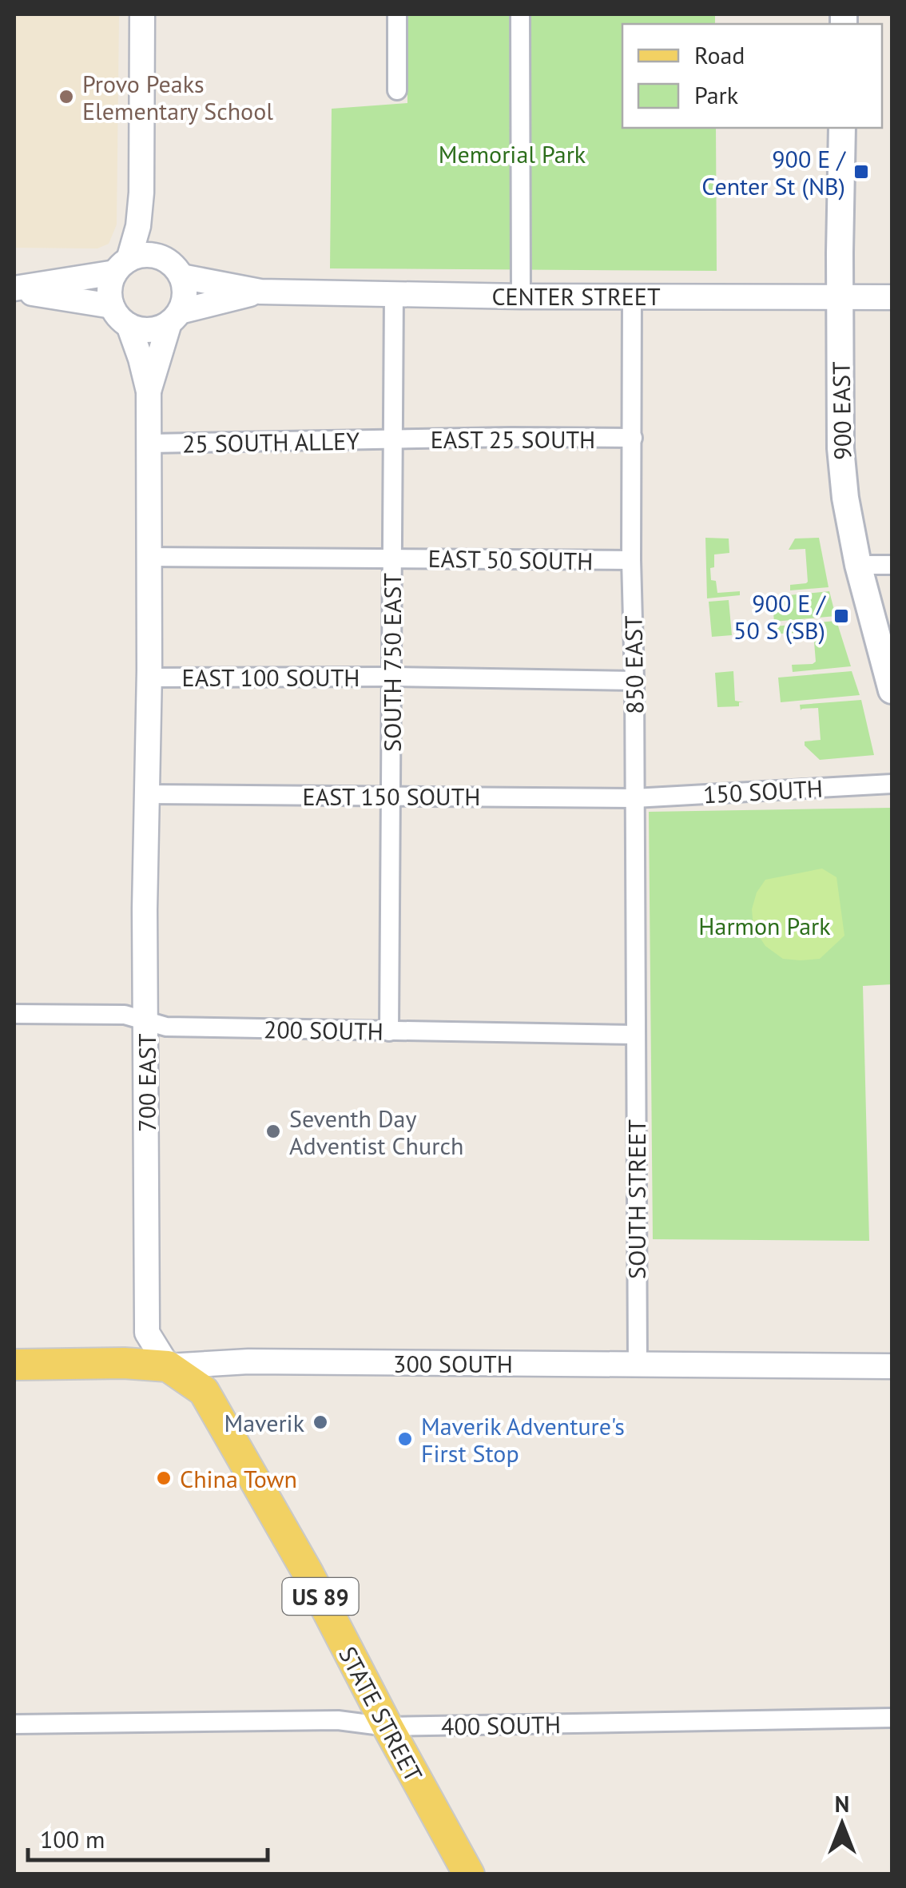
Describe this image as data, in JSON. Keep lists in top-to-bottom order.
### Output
{
  "streets": {
    "main road": [
      "900 EAST",
      "300 SOUTH",
      "US 89",
      "STATE STREET"
    ],
    "street": [
      "CENTER STREET",
      "EAST 25 SOUTH",
      "25 SOUTH ALLEY",
      "EAST 50 SOUTH",
      "SOUTH 750 EAST",
      "850 EAST",
      "EAST 100 SOUTH",
      "150 SOUTH",
      "EAST 150 SOUTH",
      "200 SOUTH",
      "700 EAST",
      "SOUTH STREET",
      "400 SOUTH"
    ]
  },
  "crossings": [
    ["CENTER STREET", "900 EAST"],
    ["CENTER STREET", "SOUTH 750 EAST"],
    ["CENTER STREET", "850 EAST"],
    ["CENTER STREET", "700 EAST"],
    ["EAST 25 SOUTH", "25 SOUTH ALLEY"],
    ["EAST 25 SOUTH", "SOUTH 750 EAST"],
    ["EAST 25 SOUTH", "850 EAST"],
    ["25 SOUTH ALLEY", "SOUTH 750 EAST"],
    ["25 SOUTH ALLEY", "700 EAST"],
    ["EAST 50 SOUTH", "SOUTH 750 EAST"],
    ["EAST 50 SOUTH", "850 EAST"],
    ["EAST 50 SOUTH", "700 EAST"],
    ["SOUTH 750 EAST", "EAST 100 SOUTH"],
    ["SOUTH 750 EAST", "EAST 150 SOUTH"],
    ["SOUTH 750 EAST", "200 SOUTH"],
    ["850 EAST", "EAST 100 SOUTH"],
    ["850 EAST", "150 SOUTH"],
    ["850 EAST", "EAST 150 SOUTH"],
    ["850 EAST", "200 SOUTH"],
    ["850 EAST", "SOUTH STREET"],
    ["EAST 100 SOUTH", "700 EAST"],
    ["150 SOUTH", "EAST 150 SOUTH"],
    ["EAST 150 SOUTH", "700 EAST"],
    ["200 SOUTH", "700 EAST"],
    ["200 SOUTH", "SOUTH STREET"],
    ["700 EAST", "300 SOUTH"],
    ["700 EAST", "STATE STREET"],
    ["SOUTH STREET", "300 SOUTH"],
    ["300 SOUTH", "STATE STREET"],
    ["STATE STREET", "400 SOUTH"]
  ],
  "parks": ["Memorial Park", "Harmon Park"],
  "places": {
    "other": [
      "Provo Peaks Elementary School",
      "Seventh Day Adventist Church",
      "Maverik",
      "Maverik Adventure's First Stop",
      "China Town"
    ],
    "transit": ["900 E / Center St (NB)", "900 E / 50 S (SB)"]
  },
  "legend": ["Road", "Park"],
  "scale_bar": "100 m",
  "north": "top"
}
